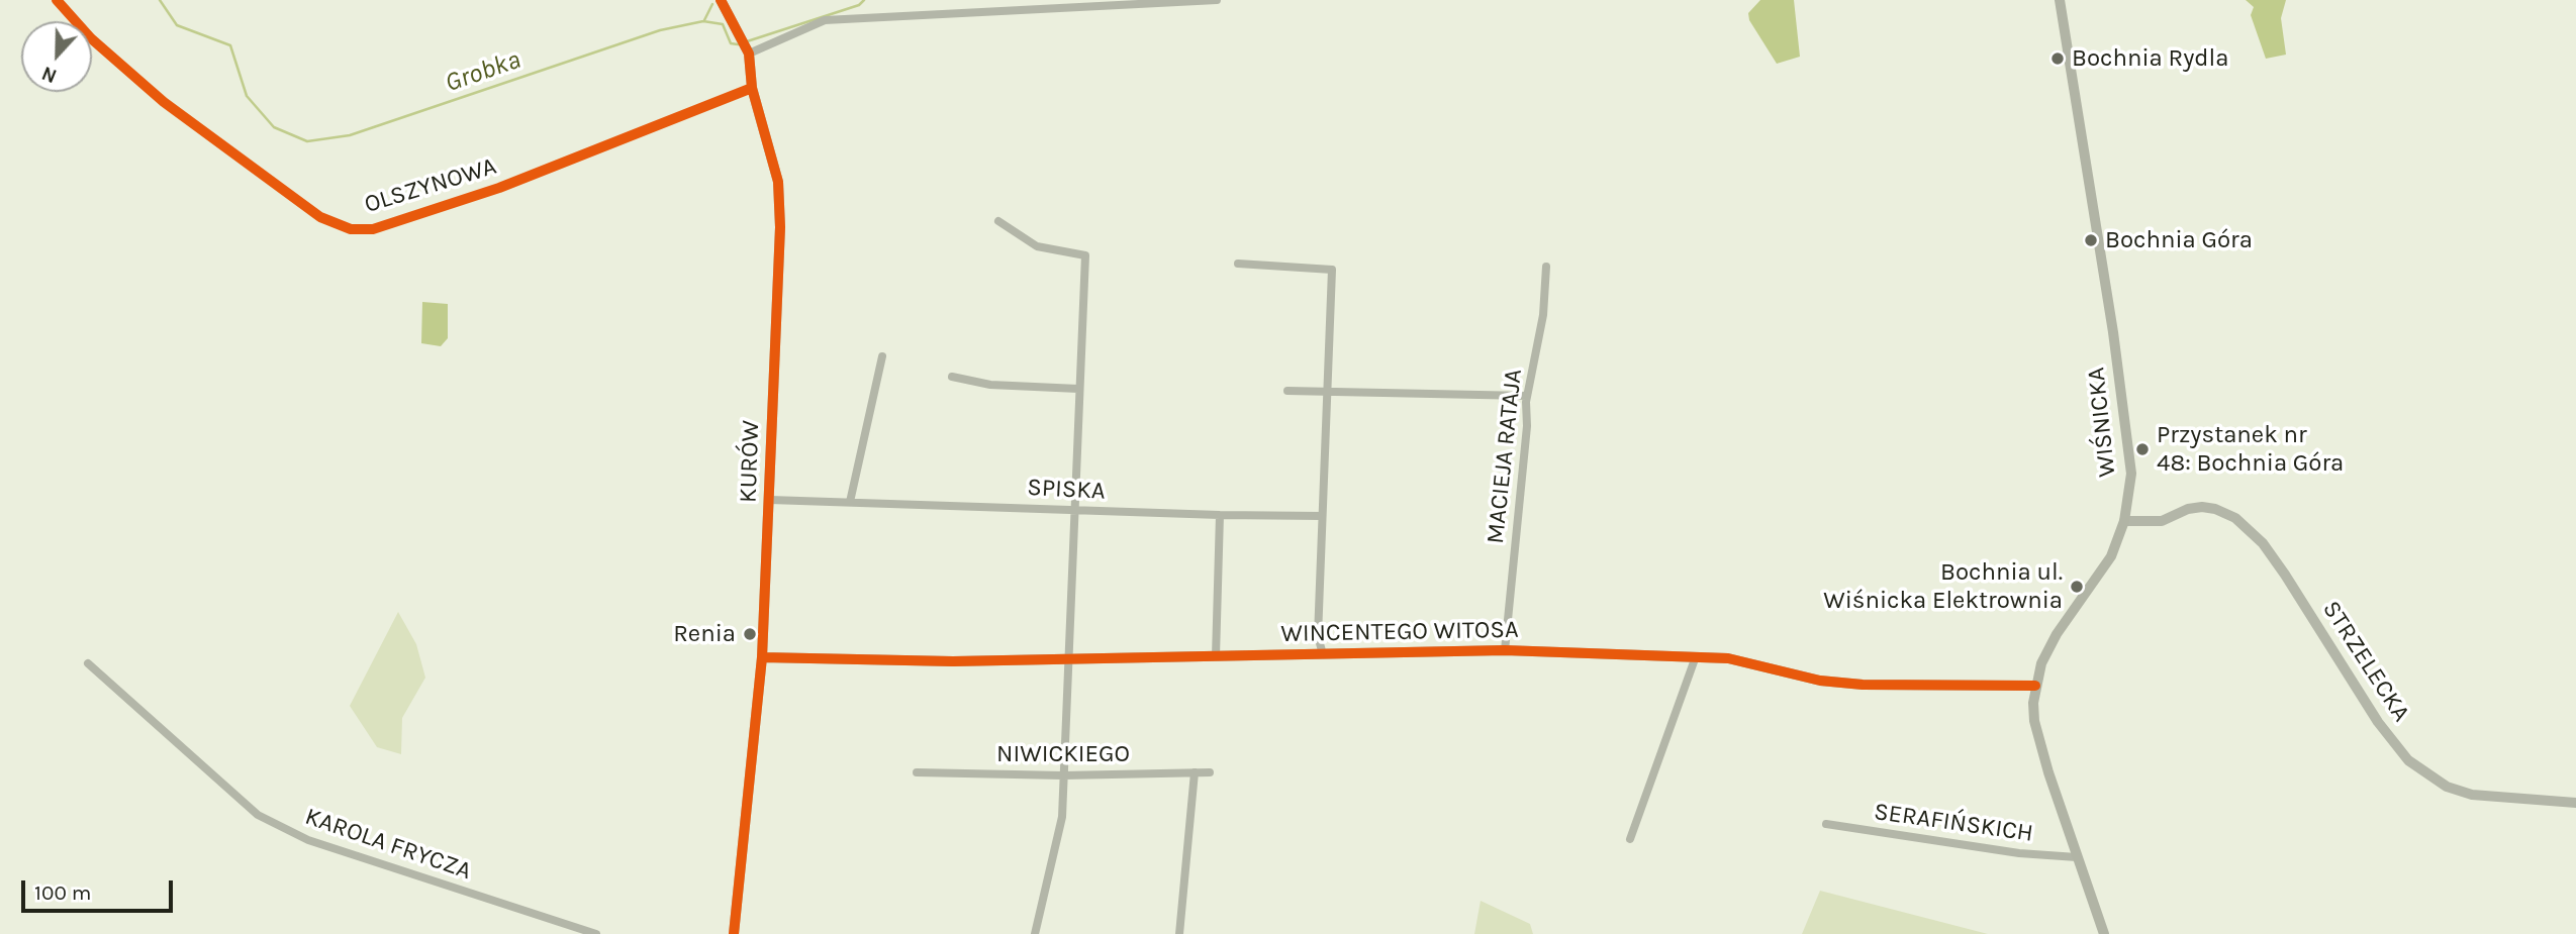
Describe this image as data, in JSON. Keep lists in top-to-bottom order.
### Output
{
  "streets": {
    "main road": ["WIŚNICKA"],
    "street": [
      "OLSZYNOWA",
      "MACIEJA RATAJA",
      "KURÓW",
      "SPISKA",
      "WINCENTEGO WITOSA",
      "STRZELECKA",
      "NIWICKIEGO",
      "SERAFIŃSKICH",
      "KAROLA FRYCZA"
    ]
  },
  "crossings": [
    ["OLSZYNOWA", "KURÓW"],
    ["WIŚNICKA", "WINCENTEGO WITOSA"],
    ["WIŚNICKA", "STRZELECKA"],
    ["WIŚNICKA", "SERAFIŃSKICH"],
    ["MACIEJA RATAJA", "WINCENTEGO WITOSA"],
    ["KURÓW", "SPISKA"],
    ["KURÓW", "WINCENTEGO WITOSA"]
  ],
  "water": ["Grobka"],
  "places": [
    "Bochnia Rydla",
    "Bochnia Góra",
    "Przystanek nr 48: Bochnia Góra",
    "Bochnia ul. Wiśnicka Elektrownia",
    "Renia"
  ],
  "scale_bar": "100 m",
  "north": "bottom"
}
